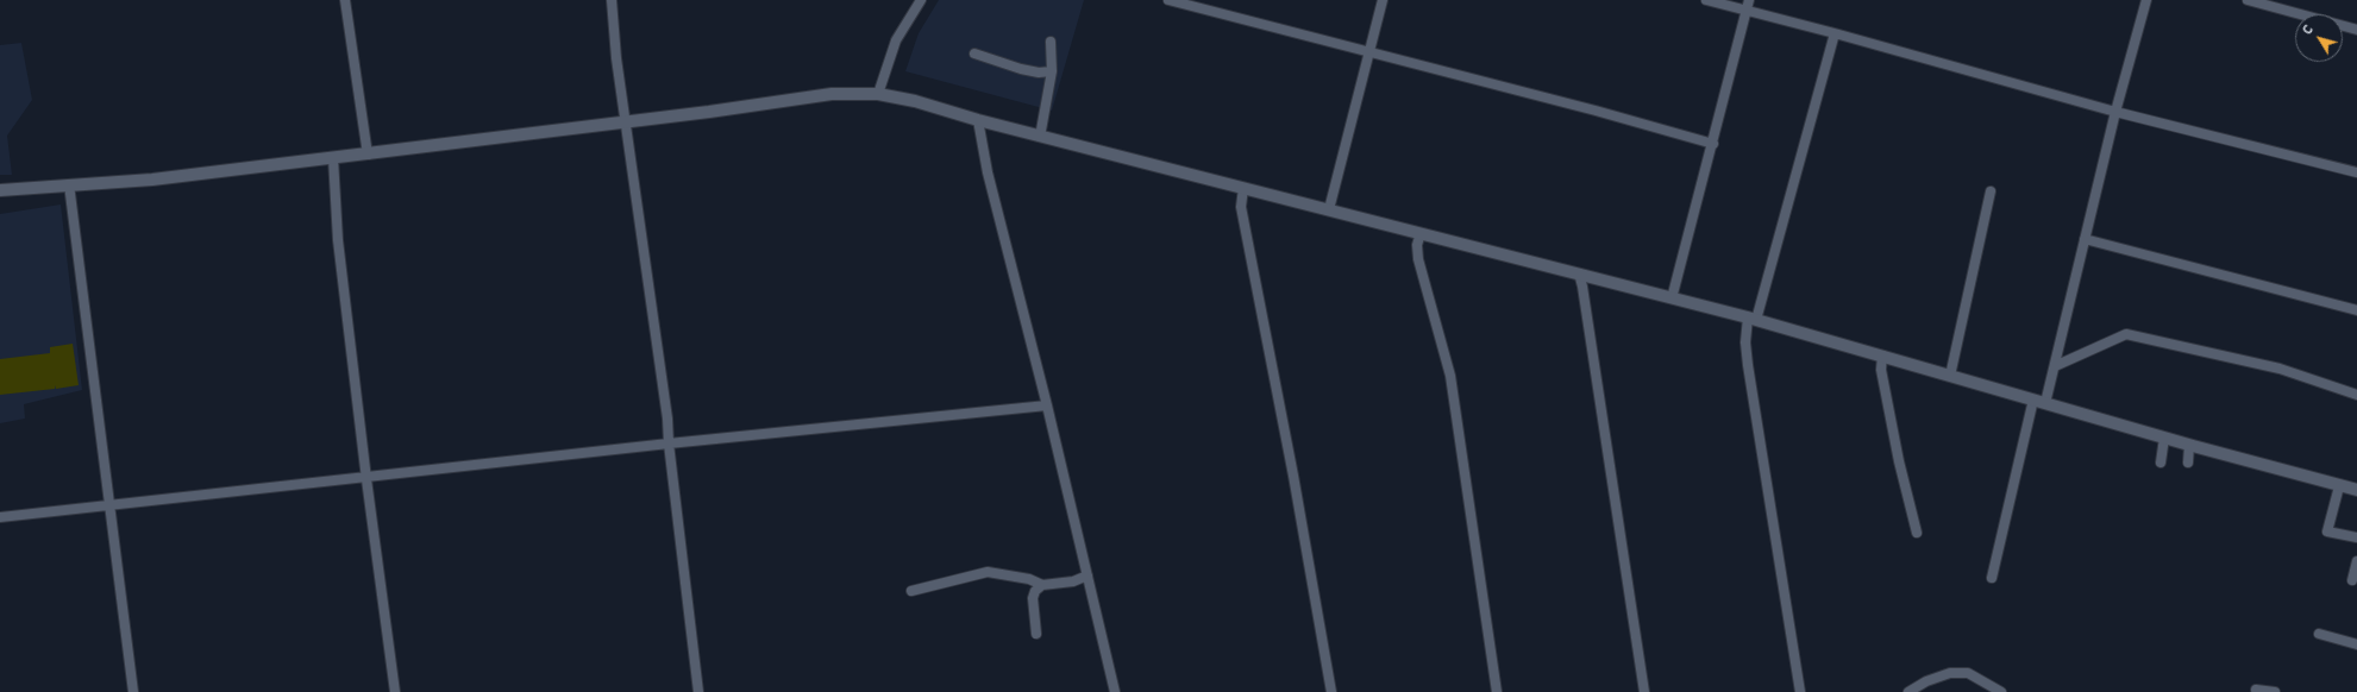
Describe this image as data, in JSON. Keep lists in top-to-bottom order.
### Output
{
  "north": "top left"
}
